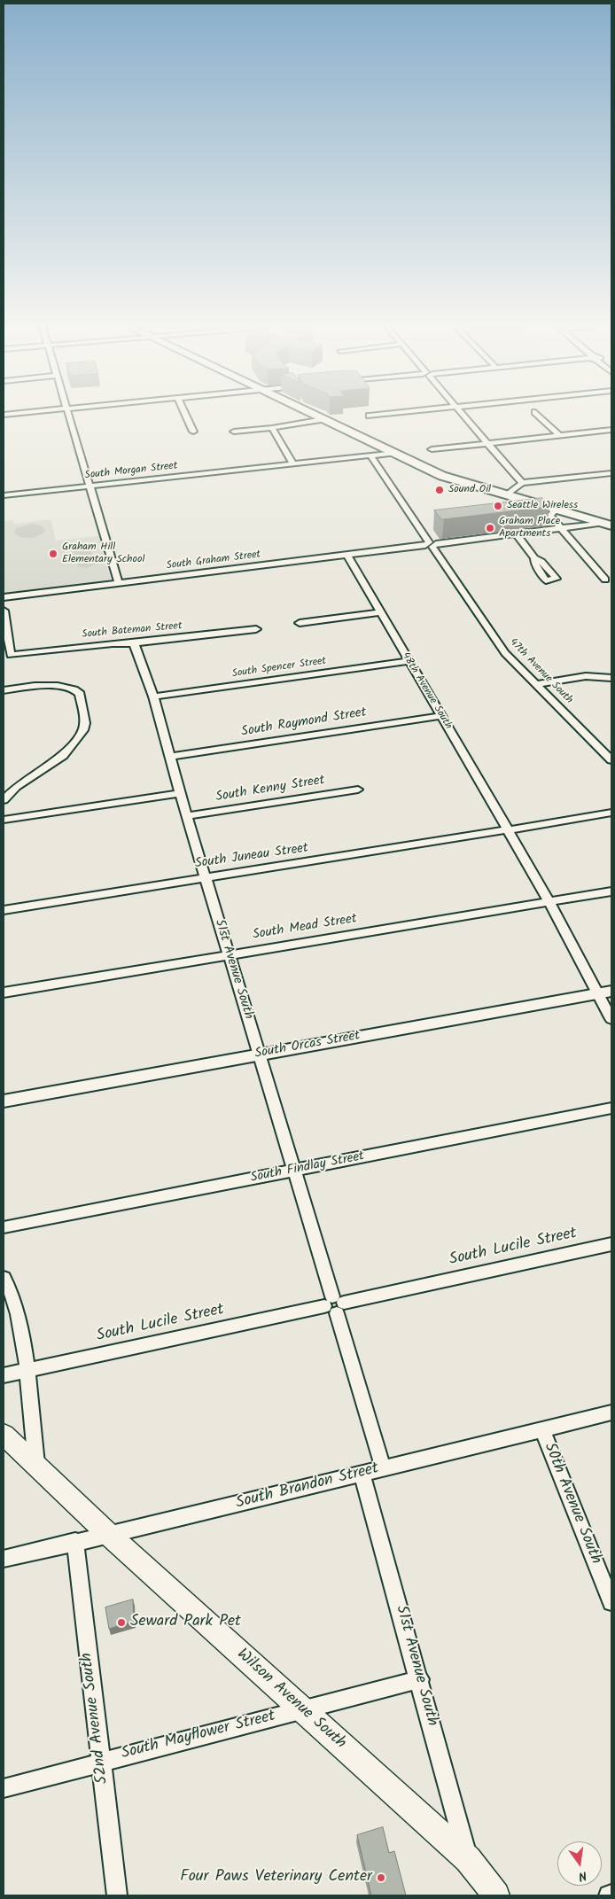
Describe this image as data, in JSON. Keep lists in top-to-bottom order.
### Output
{
  "streets": {
    "main road": ["Wilson Avenue South"],
    "street": [
      "South Morgan Street",
      "South Graham Street",
      "South Bateman Street",
      "South Spencer Street",
      "47th Avenue South",
      "48th Avenue South",
      "South Raymond Street",
      "South Kenny Street",
      "South Juneau Street",
      "South Mead Street",
      "51st Avenue South",
      "South Orcas Street",
      "South Findlay Street",
      "South Lucile Street",
      "South Brandon Street",
      "50th Avenue South",
      "52nd Avenue South",
      "South Mayflower Street"
    ]
  },
  "crossings": [
    ["South Morgan Street", "47th Avenue South"],
    ["South Graham Street", "47th Avenue South"],
    ["South Graham Street", "48th Avenue South"],
    ["South Bateman Street", "51st Avenue South"],
    ["South Spencer Street", "48th Avenue South"],
    ["South Spencer Street", "51st Avenue South"],
    ["48th Avenue South", "South Raymond Street"],
    ["48th Avenue South", "South Juneau Street"],
    ["48th Avenue South", "South Mead Street"],
    ["48th Avenue South", "South Orcas Street"],
    ["South Raymond Street", "51st Avenue South"],
    ["South Kenny Street", "51st Avenue South"],
    ["South Juneau Street", "51st Avenue South"],
    ["South Mead Street", "51st Avenue South"],
    ["51st Avenue South", "South Orcas Street"],
    ["51st Avenue South", "South Findlay Street"],
    ["51st Avenue South", "South Lucile Street"],
    ["51st Avenue South", "South Brandon Street"],
    ["51st Avenue South", "Wilson Avenue South"],
    ["51st Avenue South", "South Mayflower Street"],
    ["South Brandon Street", "50th Avenue South"],
    ["South Brandon Street", "Wilson Avenue South"],
    ["South Brandon Street", "52nd Avenue South"],
    ["Wilson Avenue South", "South Mayflower Street"],
    ["52nd Avenue South", "South Mayflower Street"]
  ],
  "places": [
    "Sound Oil",
    "Seattle Wireless",
    "Graham Place Apartments",
    "Graham Hill Elementary School",
    "Seward Park Pet",
    "Four Paws Veterinary Center"
  ],
  "north": "bottom"
}
